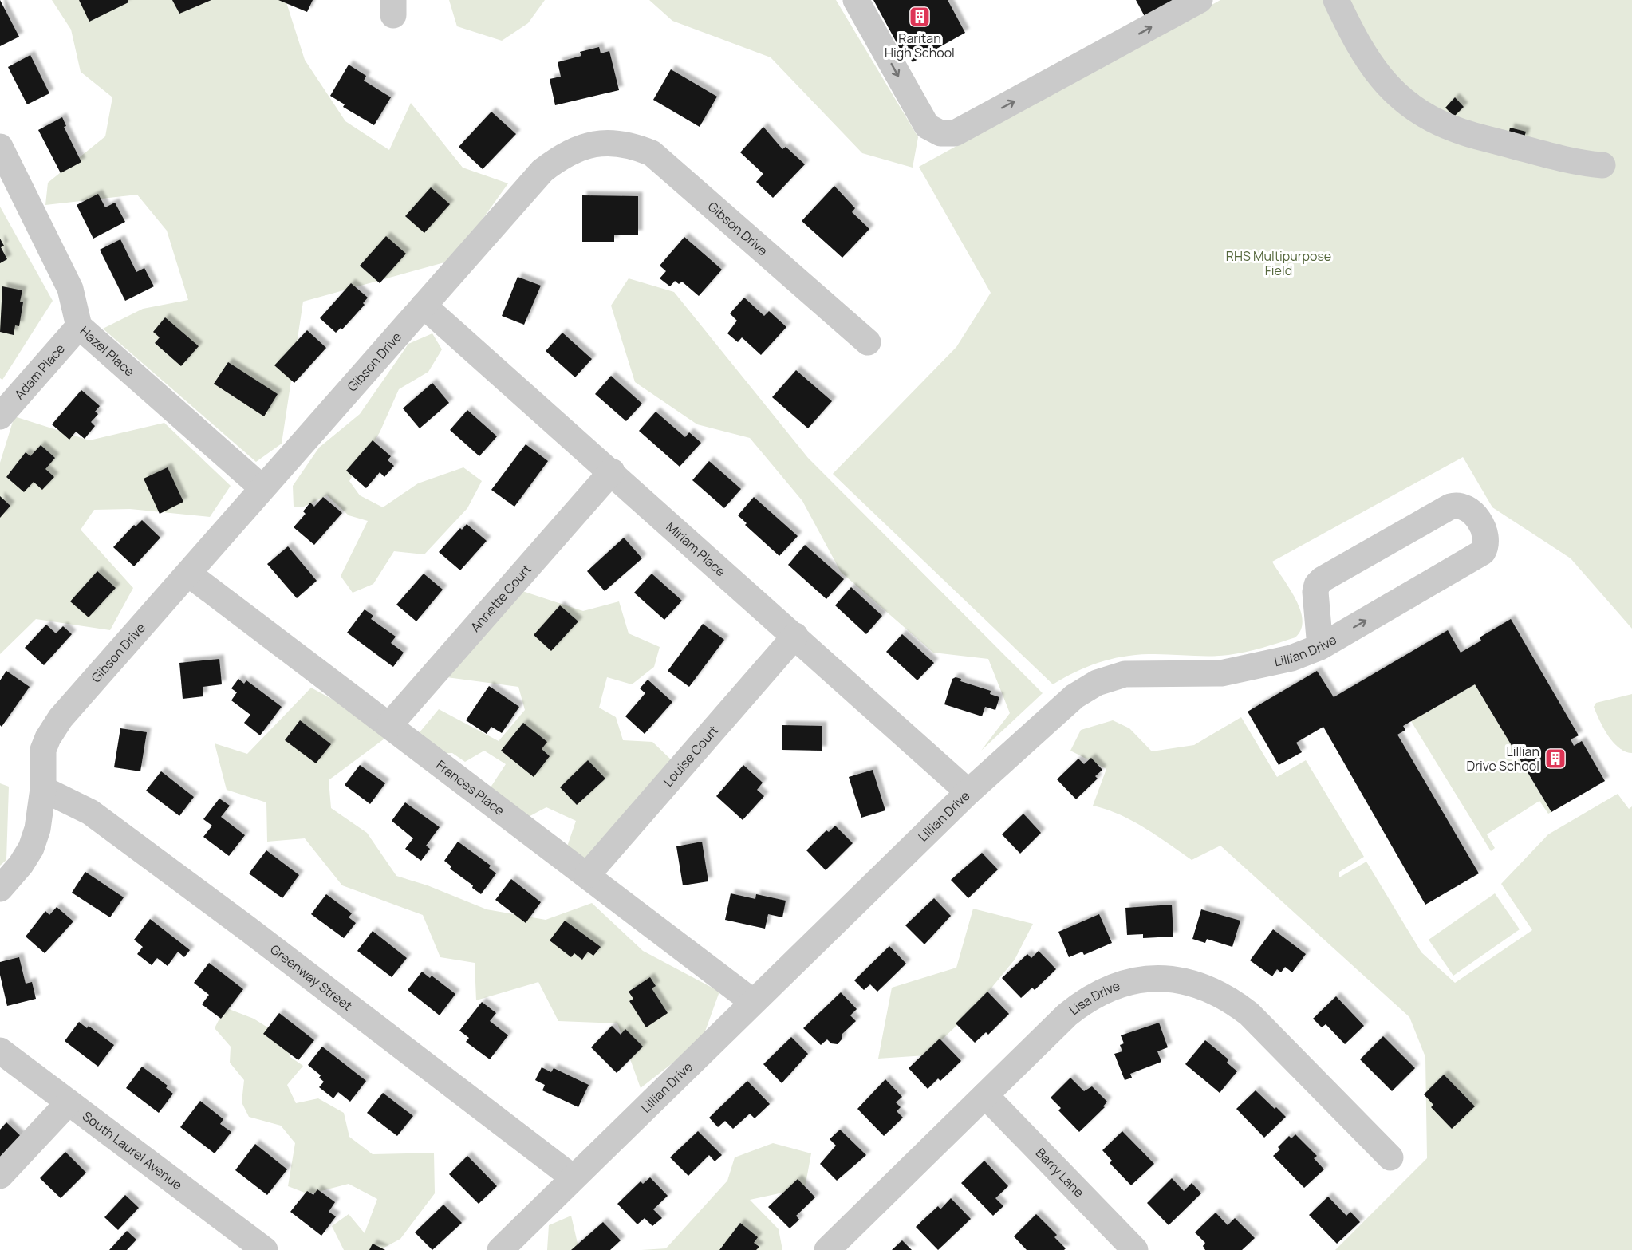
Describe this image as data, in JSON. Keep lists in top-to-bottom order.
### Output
{
  "streets": {
    "street": [
      "Gibson Drive",
      "Hazel Place",
      "Adam Place",
      "Miriam Place",
      "Annette Court",
      "Lillian Drive",
      "Louise Court",
      "Frances Place",
      "Greenway Street",
      "Lisa Drive",
      "South Laurel Avenue",
      "Barry Lane"
    ]
  },
  "crossings": [
    ["Gibson Drive", "Hazel Place"],
    ["Gibson Drive", "Miriam Place"],
    ["Gibson Drive", "Frances Place"],
    ["Gibson Drive", "Greenway Street"],
    ["Hazel Place", "Adam Place"],
    ["Miriam Place", "Annette Court"],
    ["Miriam Place", "Lillian Drive"],
    ["Miriam Place", "Louise Court"],
    ["Annette Court", "Frances Place"],
    ["Lillian Drive", "Frances Place"],
    ["Lillian Drive", "Greenway Street"],
    ["Louise Court", "Frances Place"],
    ["Lisa Drive", "Barry Lane"]
  ],
  "parks": ["RHS Multipurpose Field"],
  "places": {
    "building": ["Raritan High School", "Lillian Drive School"]
  }
}
